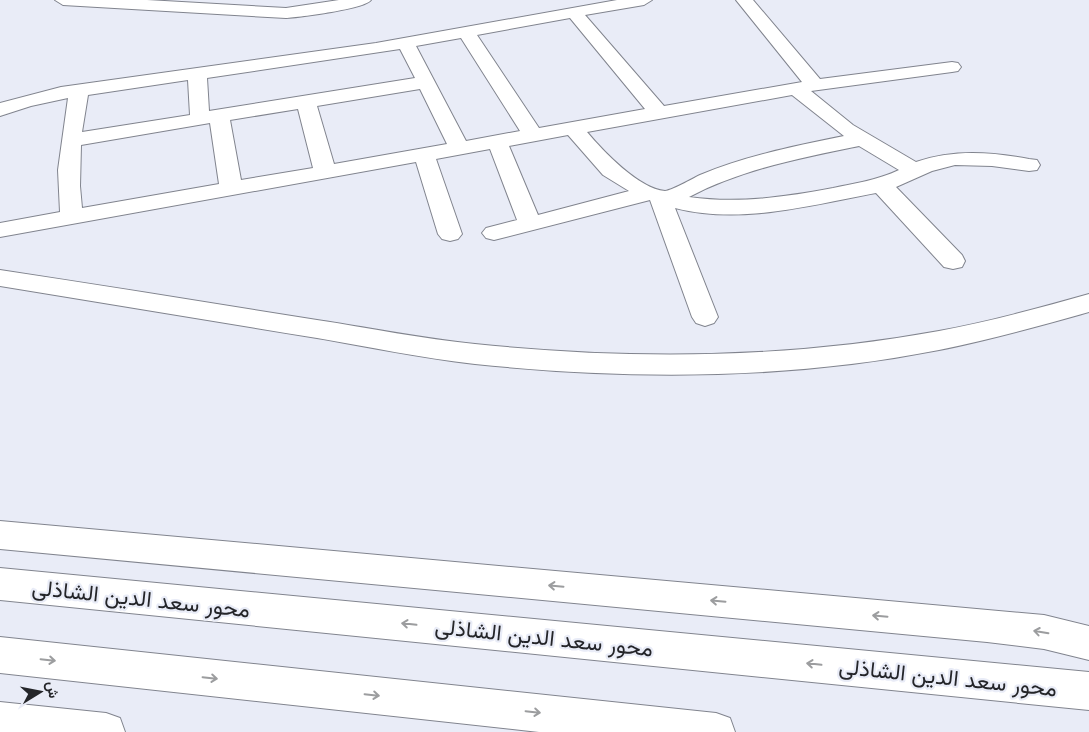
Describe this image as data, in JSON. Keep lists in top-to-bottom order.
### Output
{
  "streets": {
    "main road": ["محور سعد الدين الشاذلى"]
  },
  "north": "right"
}
